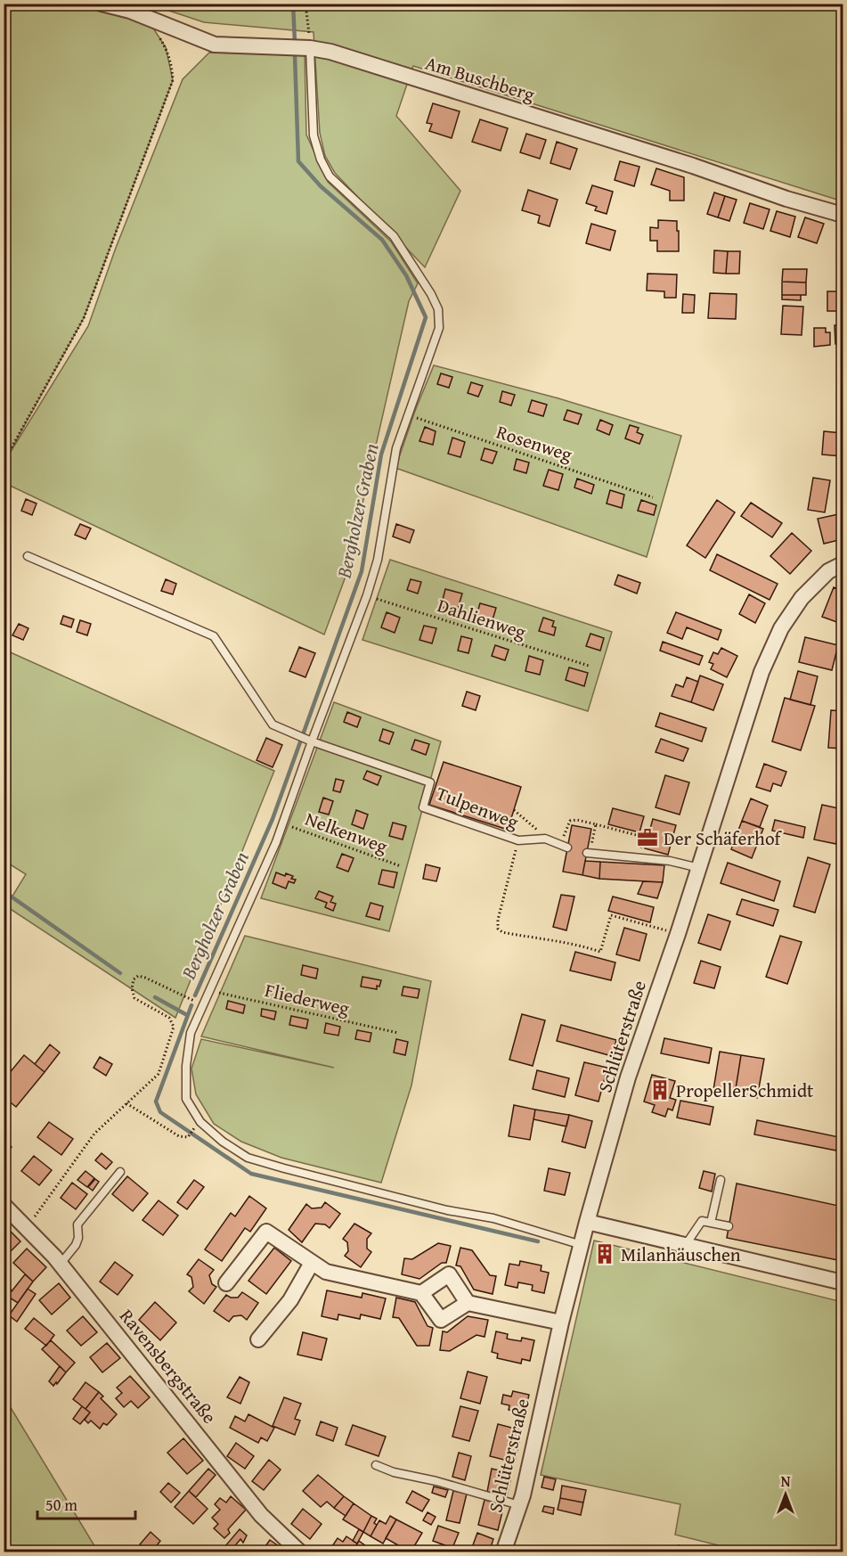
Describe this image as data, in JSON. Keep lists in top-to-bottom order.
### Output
{
  "streets": {
    "street": ["Am Buschberg", "Schlüterstraße", "Ravensbergstraße"],
    "lane": ["Tulpenweg"],
    "path": [
      "Rosenweg",
      "Dahlienweg",
      "Nelkenweg",
      "Fliederweg"
    ]
  },
  "water": ["Bergholzer Graben"],
  "places": {
    "office": ["Der Schäferhof"],
    "building": ["PropellerSchmidt", "Milanhäuschen"]
  },
  "scale_bar": "50 m",
  "north": "top"
}
